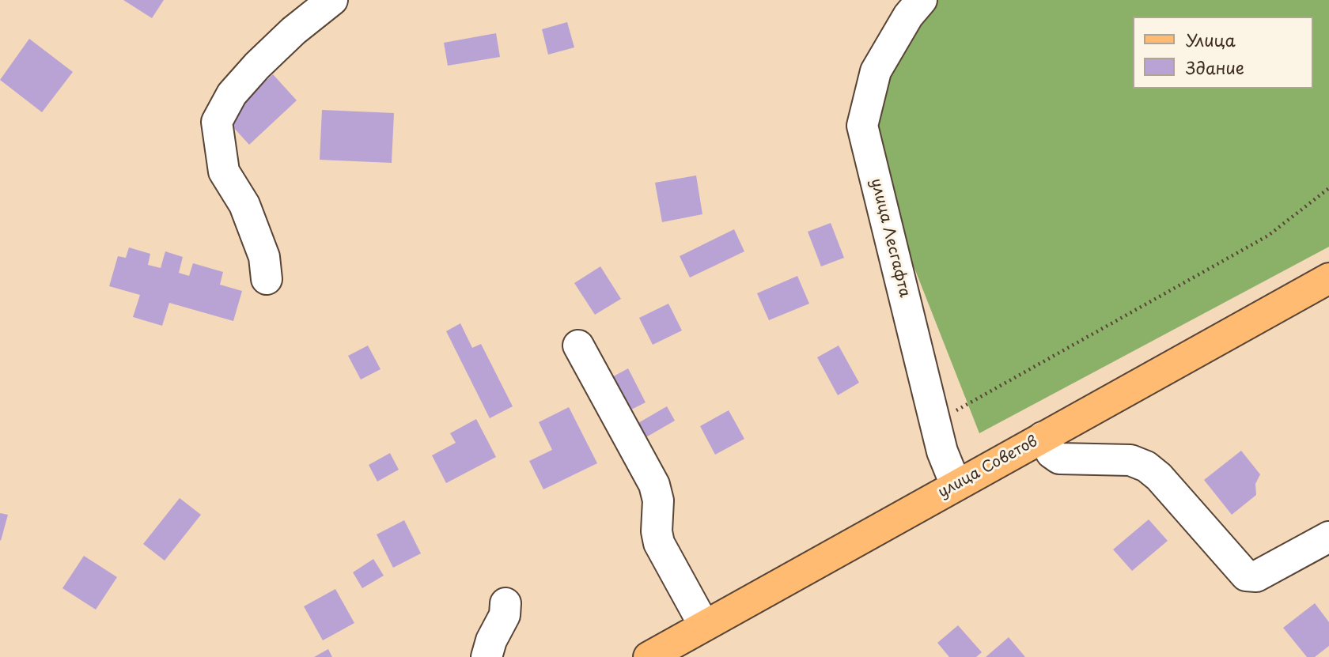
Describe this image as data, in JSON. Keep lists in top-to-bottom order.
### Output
{
  "streets": {
    "main road": ["улица Советов"],
    "street": ["улица Лесгафта"]
  },
  "crossings": [
    ["улица Лесгафта", "улица Советов"]
  ],
  "legend": ["Улица", "Здание"]
}
